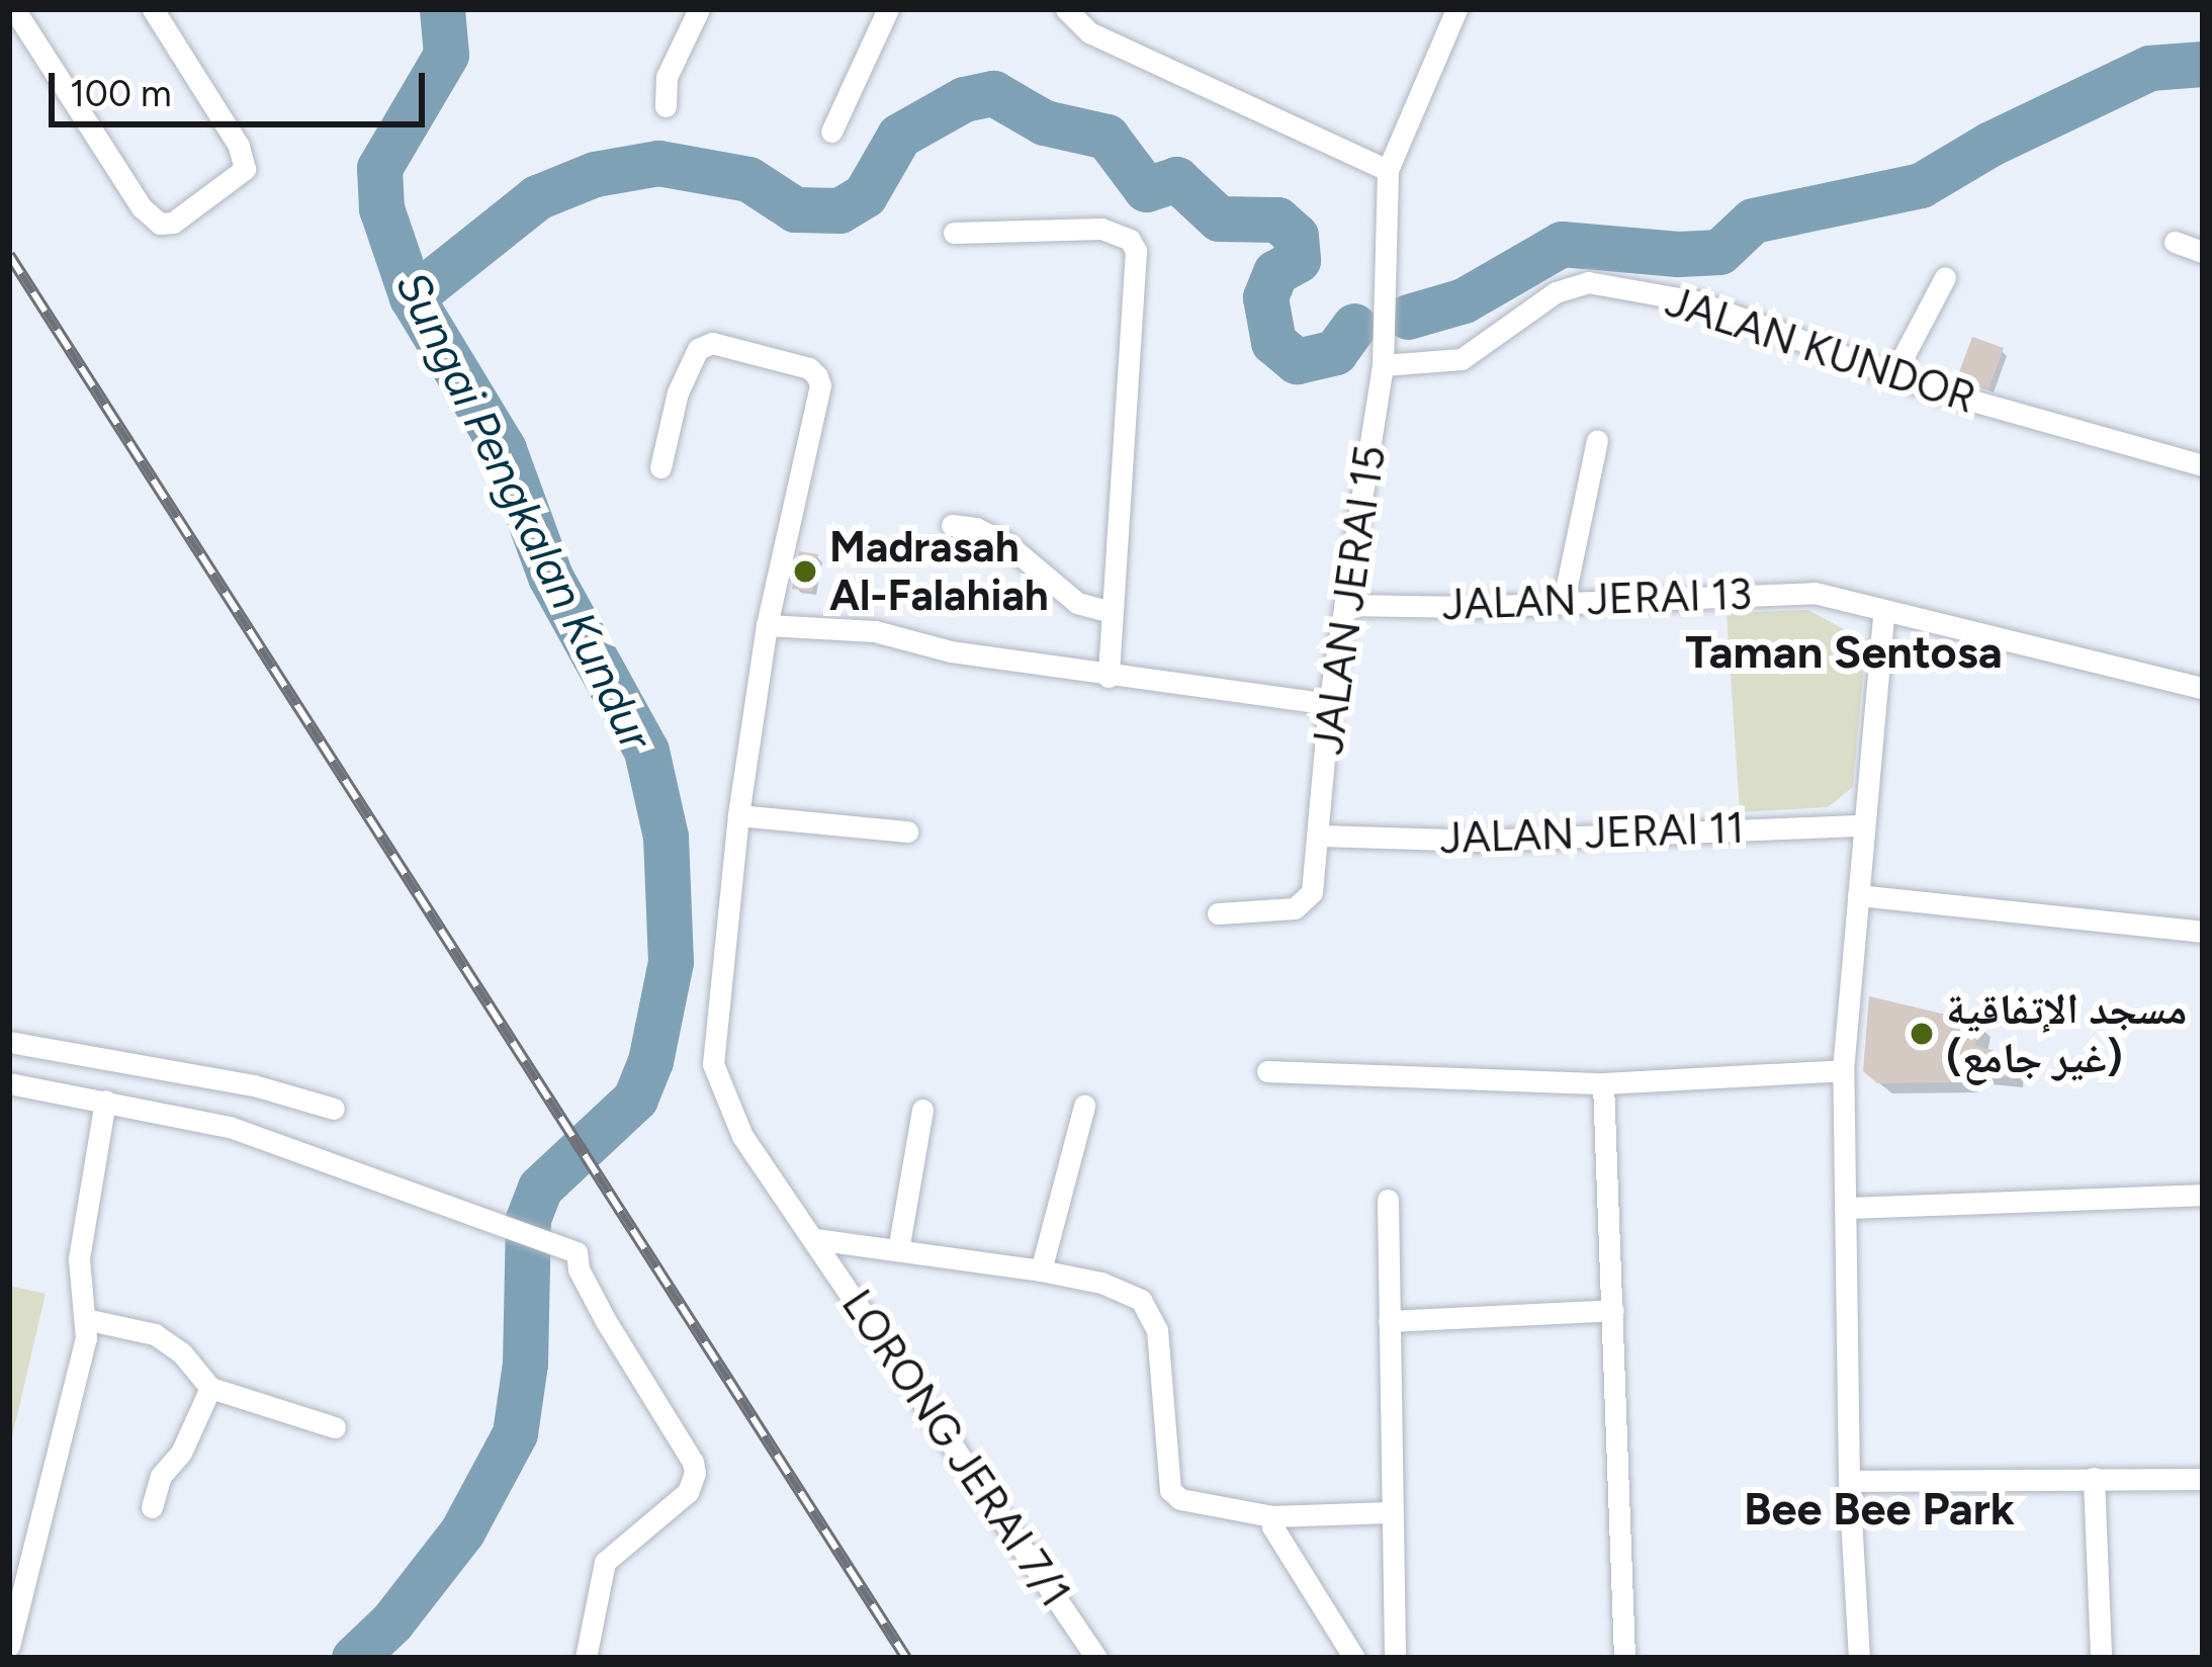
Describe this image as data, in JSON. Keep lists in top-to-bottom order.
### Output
{
  "streets": {
    "street": [
      "JALAN KUNDOR",
      "JALAN JERAI 15",
      "JALAN JERAI 13",
      "JALAN JERAI 11",
      "LORONG JERAI 7/1"
    ]
  },
  "crossings": [
    ["JALAN KUNDOR", "JALAN JERAI 15"],
    ["JALAN JERAI 15", "JALAN JERAI 13"],
    ["JALAN JERAI 15", "JALAN JERAI 11"]
  ],
  "districts": ["Taman Sentosa", "Bee Bee Park"],
  "water": ["Sungai Pengkalan Kundur"],
  "places": ["Madrasah Al-Falahiah", "مسجد الإتفاقية (غير جامع)"],
  "scale_bar": "100 m"
}
